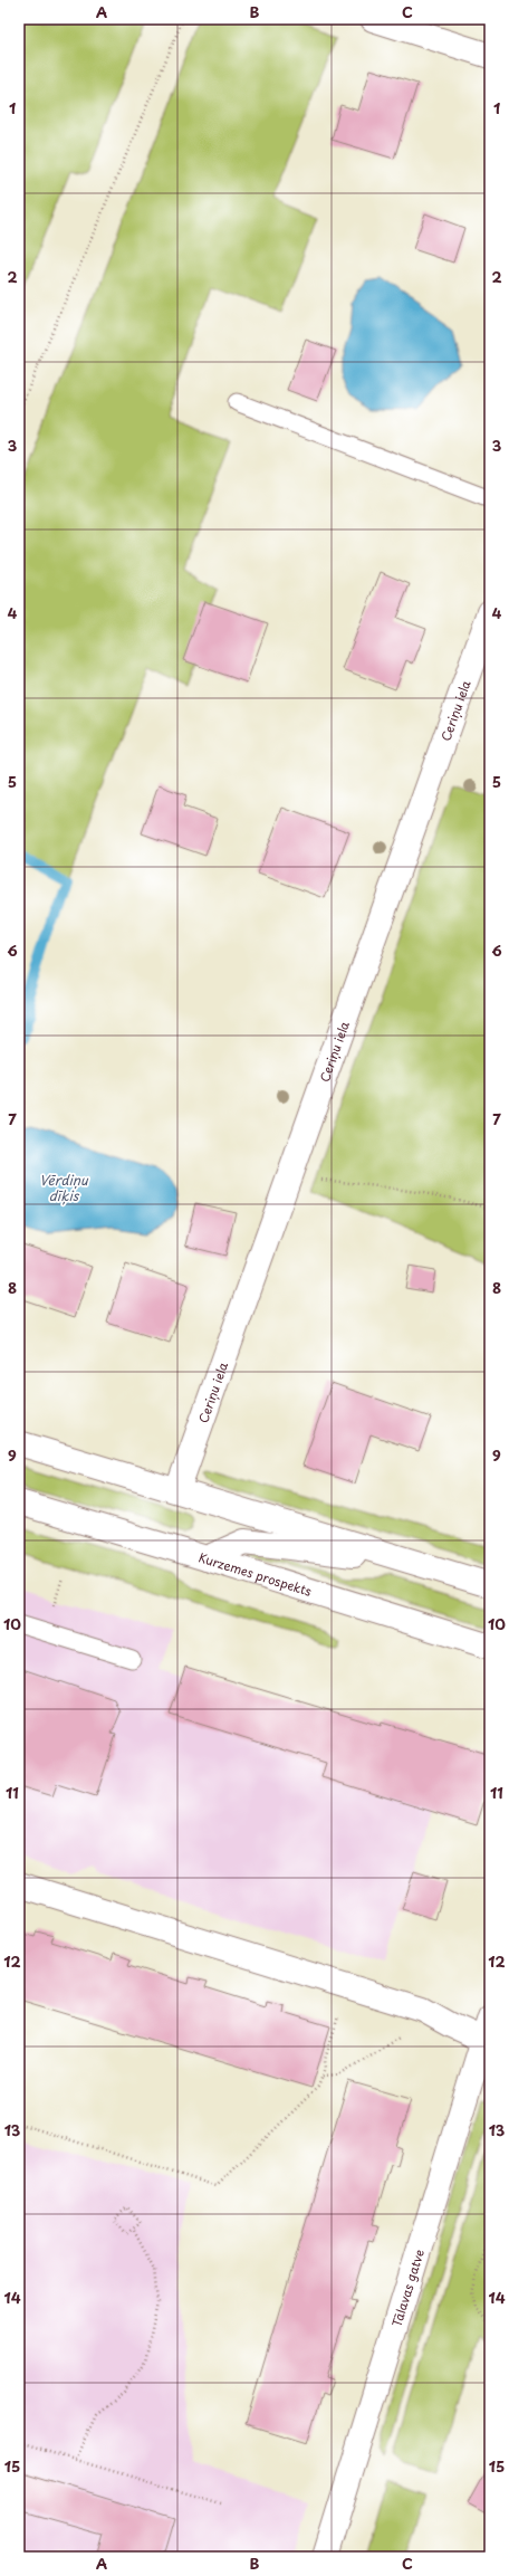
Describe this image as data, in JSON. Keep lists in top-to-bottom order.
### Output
{
  "streets": {
    "street": ["Ceriņu iela", "Kurzemes prospekts", "Tālavas gatve"]
  },
  "water": ["Vērdiņu dīķis"],
  "grid": {
    "columns": ["A", "B", "C"],
    "rows": [
      "1",
      "2",
      "3",
      "4",
      "5",
      "6",
      "7",
      "8",
      "9",
      "10",
      "11",
      "12",
      "13",
      "14",
      "15"
    ]
  }
}
